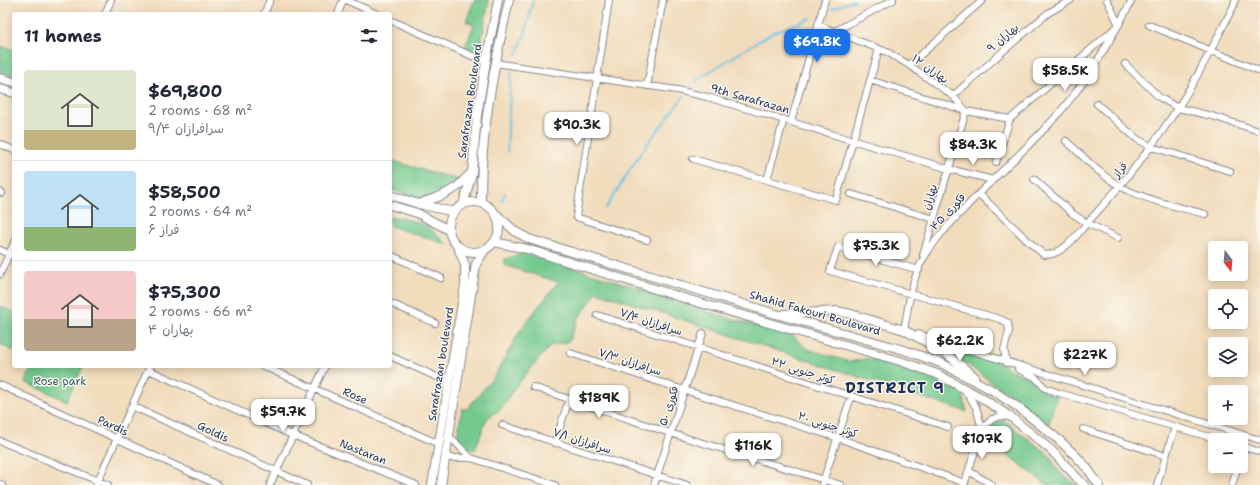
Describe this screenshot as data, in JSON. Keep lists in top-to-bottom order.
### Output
{
  "streets": {
    "main road": ["Sarafrazan Boulevard", "Shahid Fakouri Boulevard", "Sarafrazan boulevard"],
    "street": [
      "بهاران ۹",
      "بهاران ۱۲",
      "9th Sarafrazan",
      "فراز",
      "بهاران",
      "فکوری ۴۵",
      "سرافرازان ۷/۴",
      "سرافرازان ۷/۳",
      "کوثر جنوبی ۲۲",
      "Rose",
      "فکوری ۵۰",
      "کوثر جنوبی ۲۰",
      "Pardis",
      "Goldis",
      "سرافرازان ۷/۱",
      "Nastaran"
    ]
  },
  "crossings": [
    ["بهاران ۹", "بهاران ۱۲"],
    ["بهاران ۱۲", "بهاران"],
    ["9th Sarafrazan", "Sarafrazan Boulevard"],
    ["9th Sarafrazan", "بهاران"],
    ["9th Sarafrazan", "فکوری ۴۵"],
    ["Sarafrazan Boulevard", "Shahid Fakouri Boulevard"],
    ["Sarafrazan Boulevard", "Sarafrazan boulevard"],
    ["فراز", "فکوری ۴۵"],
    ["بهاران", "فکوری ۴۵"],
    ["Shahid Fakouri Boulevard", "Sarafrazan boulevard"],
    ["سرافرازان ۷/۴", "کوثر جنوبی ۲۲"],
    ["سرافرازان ۷/۴", "فکوری ۵۰"],
    ["سرافرازان ۷/۳", "فکوری ۵۰"],
    ["سرافرازان ۷/۳", "کوثر جنوبی ۲۰"],
    ["Sarafrazan boulevard", "Rose"],
    ["کوثر جنوبی ۲۲", "فکوری ۵۰"],
    ["فکوری ۵۰", "کوثر جنوبی ۲۰"],
    ["فکوری ۵۰", "سرافرازان ۷/۱"]
  ],
  "districts": ["DISTRICT 9"],
  "parks": ["Rose park"],
  "north": "bottom",
  "page": {
    "heading": "11 homes",
    "price": [
      "$69.8K",
      "$58.5K",
      "$90.3K",
      "$84.3K",
      "$75.3K",
      "$62.2K",
      "$227K",
      "$189K",
      "$59.7K",
      "$107K",
      "$116K"
    ],
    "list": [
      {
        "name": "$69,800",
        "note": "2 rooms · 68 m² · سرافرازان ۹/۴"
      },
      {
        "name": "$58,500",
        "note": "2 rooms · 64 m² · فراز ۶"
      },
      {
        "name": "$75,300",
        "note": "2 rooms · 66 m² · بهاران ۴"
      }
    ],
    "map_buttons": ["+", "−"]
  }
}
